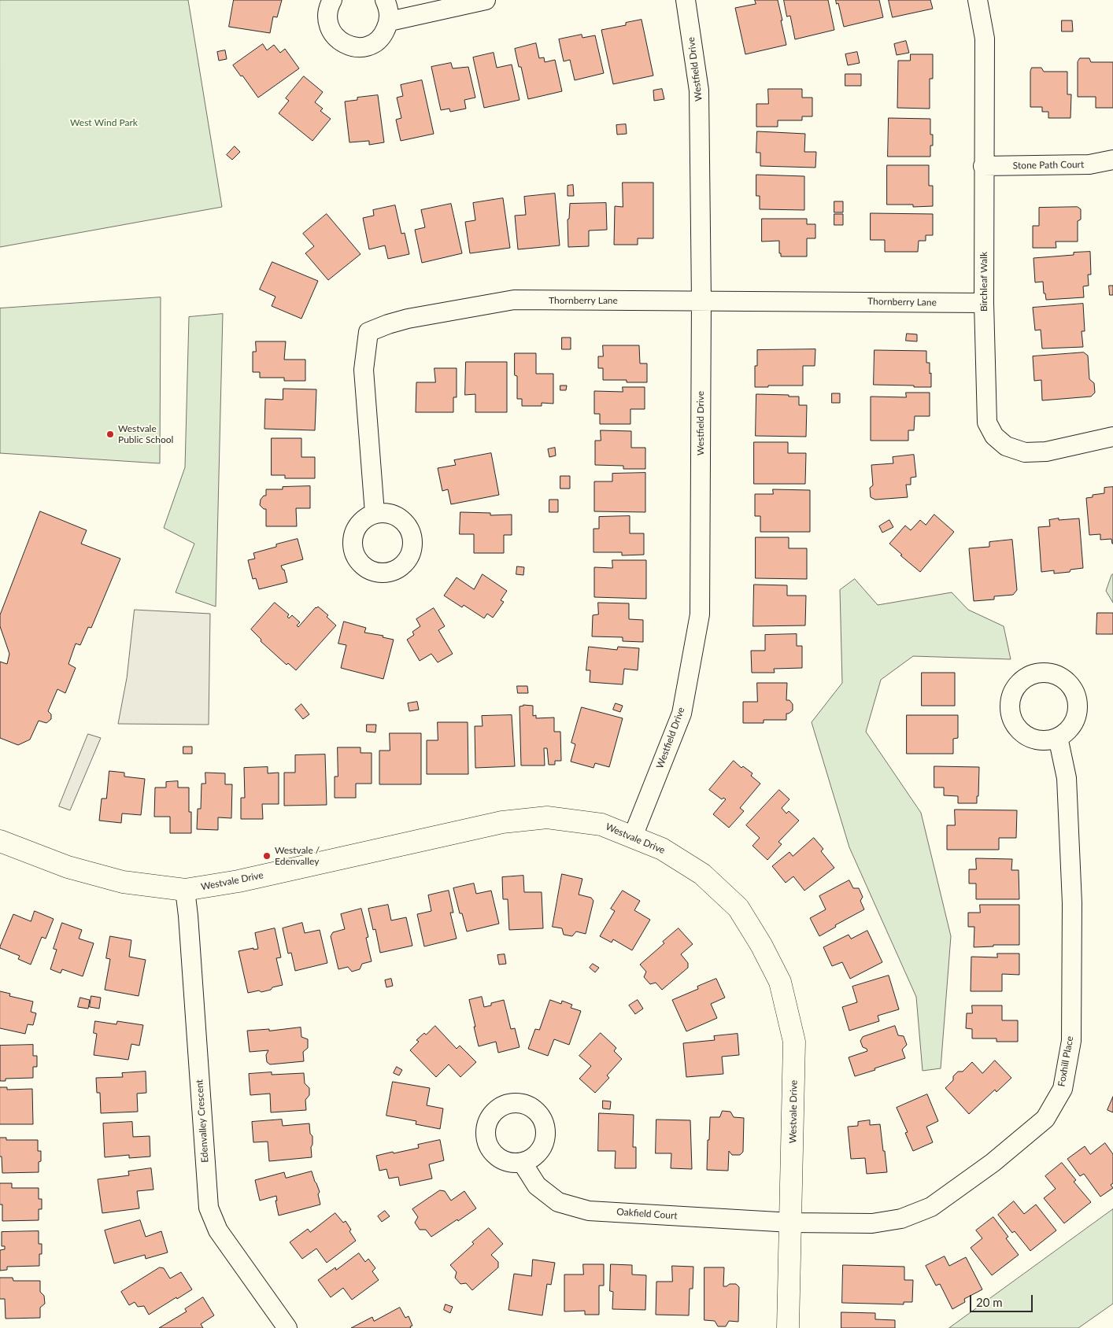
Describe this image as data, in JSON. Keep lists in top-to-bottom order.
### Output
{
  "streets": {
    "street": [
      "Westfield Drive",
      "Stone Path Court",
      "Birchleaf Walk",
      "Thornberry Lane",
      "Westvale Drive",
      "Foxhill Place",
      "Edenvalley Crescent",
      "Oakfield Court"
    ]
  },
  "crossings": [
    ["Westfield Drive", "Thornberry Lane"],
    ["Westfield Drive", "Westvale Drive"],
    ["Stone Path Court", "Birchleaf Walk"],
    ["Birchleaf Walk", "Thornberry Lane"],
    ["Westvale Drive", "Foxhill Place"],
    ["Westvale Drive", "Edenvalley Crescent"],
    ["Westvale Drive", "Oakfield Court"],
    ["Foxhill Place", "Oakfield Court"]
  ],
  "parks": ["West Wind Park"],
  "places": ["Westvale Public School", "Westvale / Edenvalley"],
  "scale_bar": "20 m"
}
